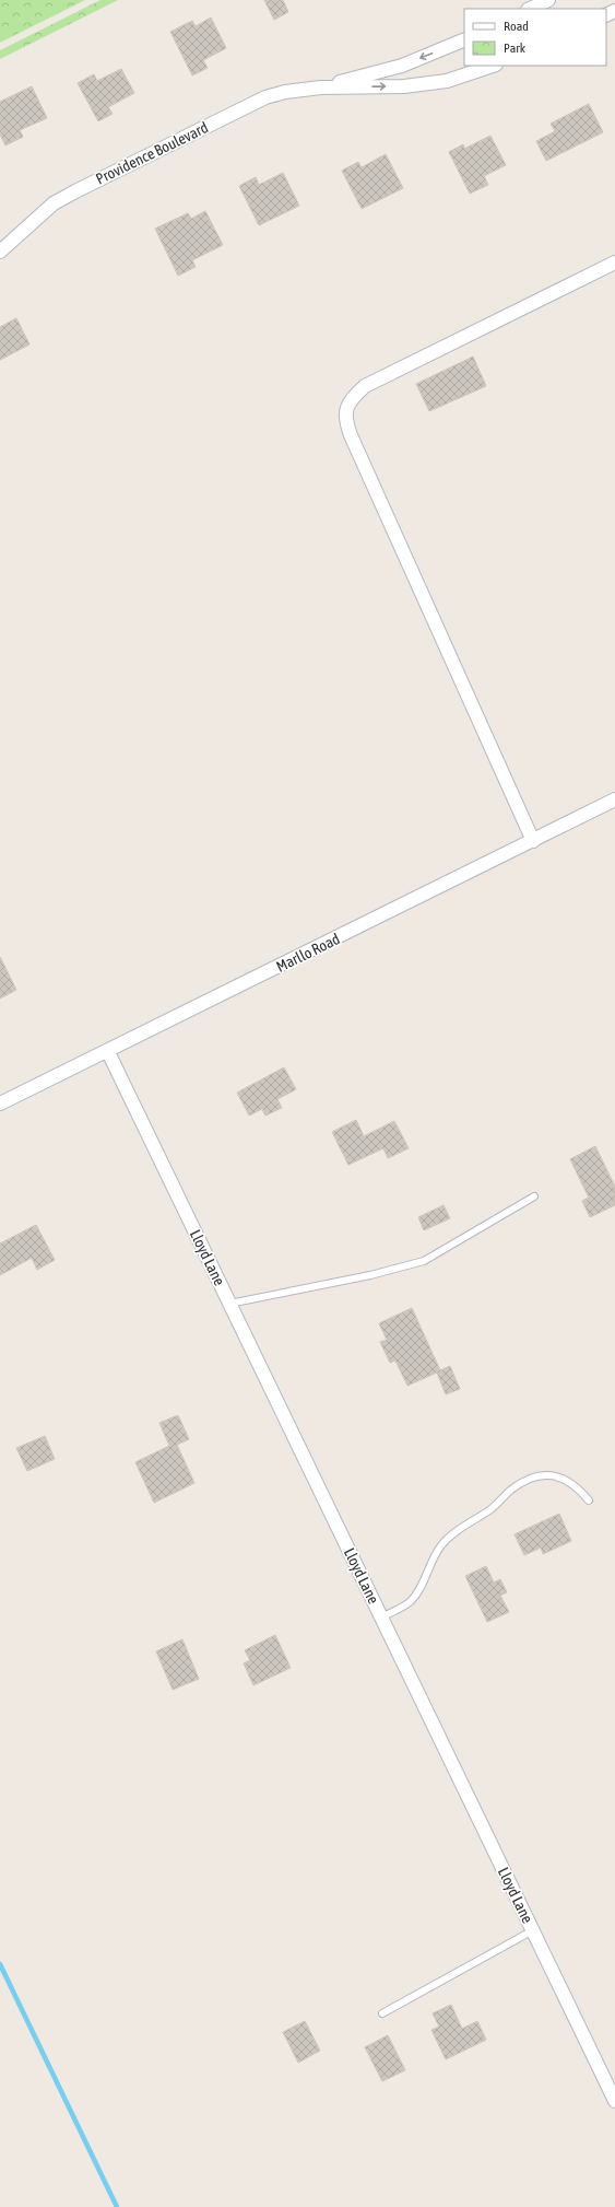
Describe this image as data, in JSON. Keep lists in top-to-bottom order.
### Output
{
  "streets": {
    "street": ["Providence Boulevard", "Marllo Road", "Lloyd Lane"]
  },
  "crossings": [
    ["Marllo Road", "Lloyd Lane"]
  ],
  "legend": ["Road", "Park"]
}
